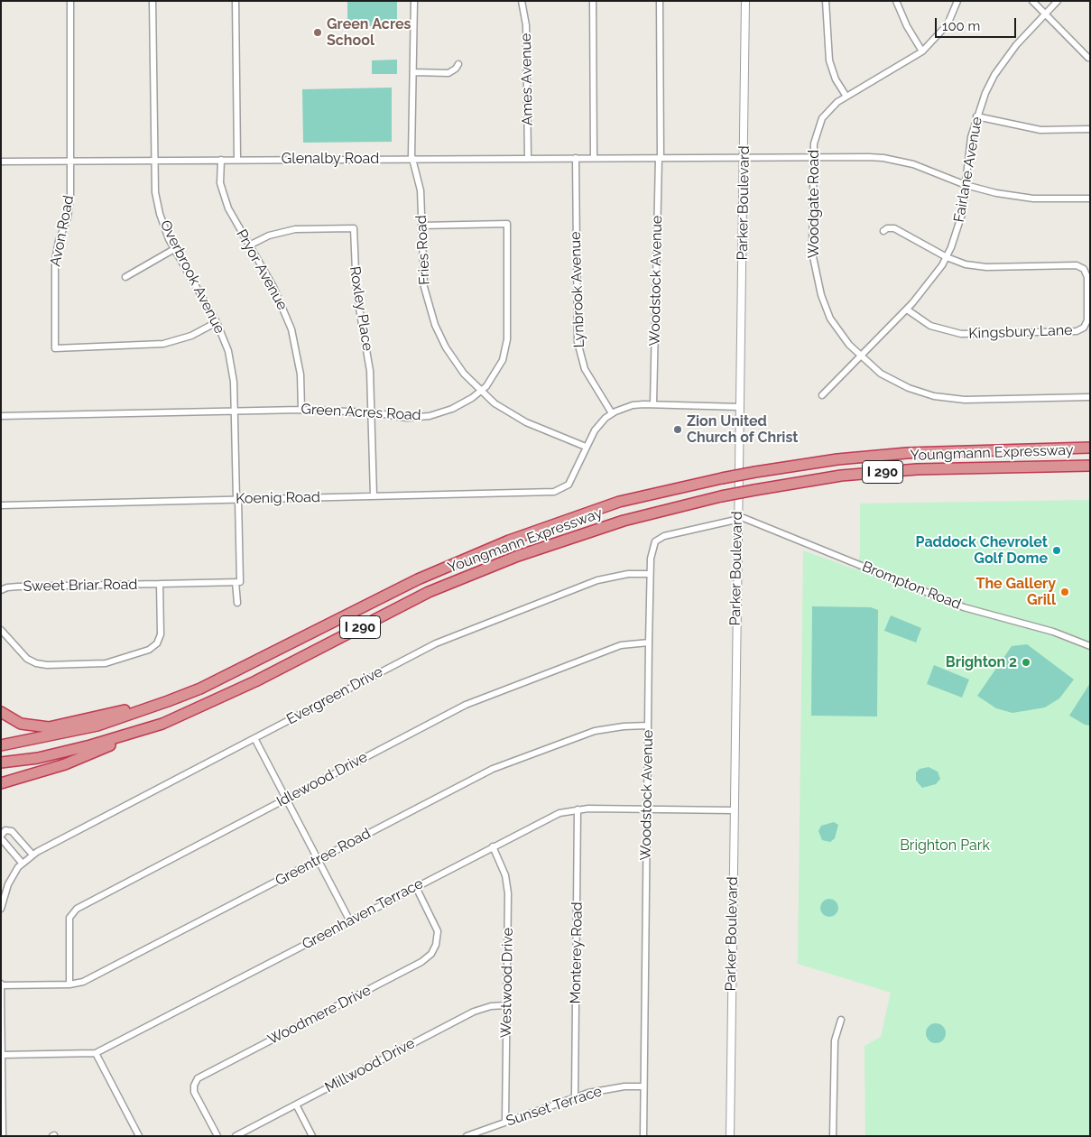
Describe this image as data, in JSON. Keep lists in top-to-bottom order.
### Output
{
  "streets": {
    "highway": ["Youngmann Expressway", "I 290"],
    "street": [
      "Ames Avenue",
      "Glenalby Road",
      "Fairlane Avenue",
      "Parker Boulevard",
      "Woodgate Road",
      "Avon Road",
      "Fries Road",
      "Pryor Avenue",
      "Overbrook Avenue",
      "Woodstock Avenue",
      "Lynbrook Avenue",
      "Roxley Place",
      "Kingsbury Lane",
      "Green Acres Road",
      "Koenig Road",
      "Sweet Briar Road",
      "Brompton Road",
      "Evergreen Drive",
      "Idlewood Drive",
      "Greentree Road",
      "Greenhaven Terrace",
      "Monterey Road",
      "Westwood Drive",
      "Woodmere Drive",
      "Millwood Drive",
      "Sunset Terrace"
    ]
  },
  "crossings": [
    ["Ames Avenue", "Glenalby Road"],
    ["Glenalby Road", "Fairlane Avenue"],
    ["Glenalby Road", "Parker Boulevard"],
    ["Glenalby Road", "Woodgate Road"],
    ["Glenalby Road", "Avon Road"],
    ["Glenalby Road", "Fries Road"],
    ["Glenalby Road", "Pryor Avenue"],
    ["Glenalby Road", "Overbrook Avenue"],
    ["Glenalby Road", "Woodstock Avenue"],
    ["Glenalby Road", "Lynbrook Avenue"],
    ["Fairlane Avenue", "Woodgate Road"],
    ["Fairlane Avenue", "Kingsbury Lane"],
    ["Parker Boulevard", "Woodstock Avenue"],
    ["Parker Boulevard", "Brompton Road"],
    ["Parker Boulevard", "Greenhaven Terrace"],
    ["Avon Road", "Overbrook Avenue"],
    ["Fries Road", "Green Acres Road"],
    ["Fries Road", "Koenig Road"],
    ["Pryor Avenue", "Roxley Place"],
    ["Pryor Avenue", "Green Acres Road"],
    ["Overbrook Avenue", "Green Acres Road"],
    ["Overbrook Avenue", "Koenig Road"],
    ["Woodstock Avenue", "Brompton Road"],
    ["Woodstock Avenue", "Evergreen Drive"],
    ["Woodstock Avenue", "Idlewood Drive"],
    ["Woodstock Avenue", "Greentree Road"],
    ["Woodstock Avenue", "Greenhaven Terrace"],
    ["Woodstock Avenue", "Sunset Terrace"],
    ["Roxley Place", "Green Acres Road"],
    ["Roxley Place", "Koenig Road"],
    ["Idlewood Drive", "Greentree Road"],
    ["Greenhaven Terrace", "Monterey Road"],
    ["Greenhaven Terrace", "Westwood Drive"],
    ["Greenhaven Terrace", "Woodmere Drive"],
    ["Monterey Road", "Sunset Terrace"],
    ["Westwood Drive", "Millwood Drive"],
    ["Westwood Drive", "Sunset Terrace"]
  ],
  "parks": ["Brighton Park"],
  "places": [
    "Green Acres School",
    "Zion United Church of Christ",
    "Paddock Chevrolet Golf Dome",
    "The Gallery Grill",
    "Brighton 2"
  ],
  "scale_bar": "100 m"
}
